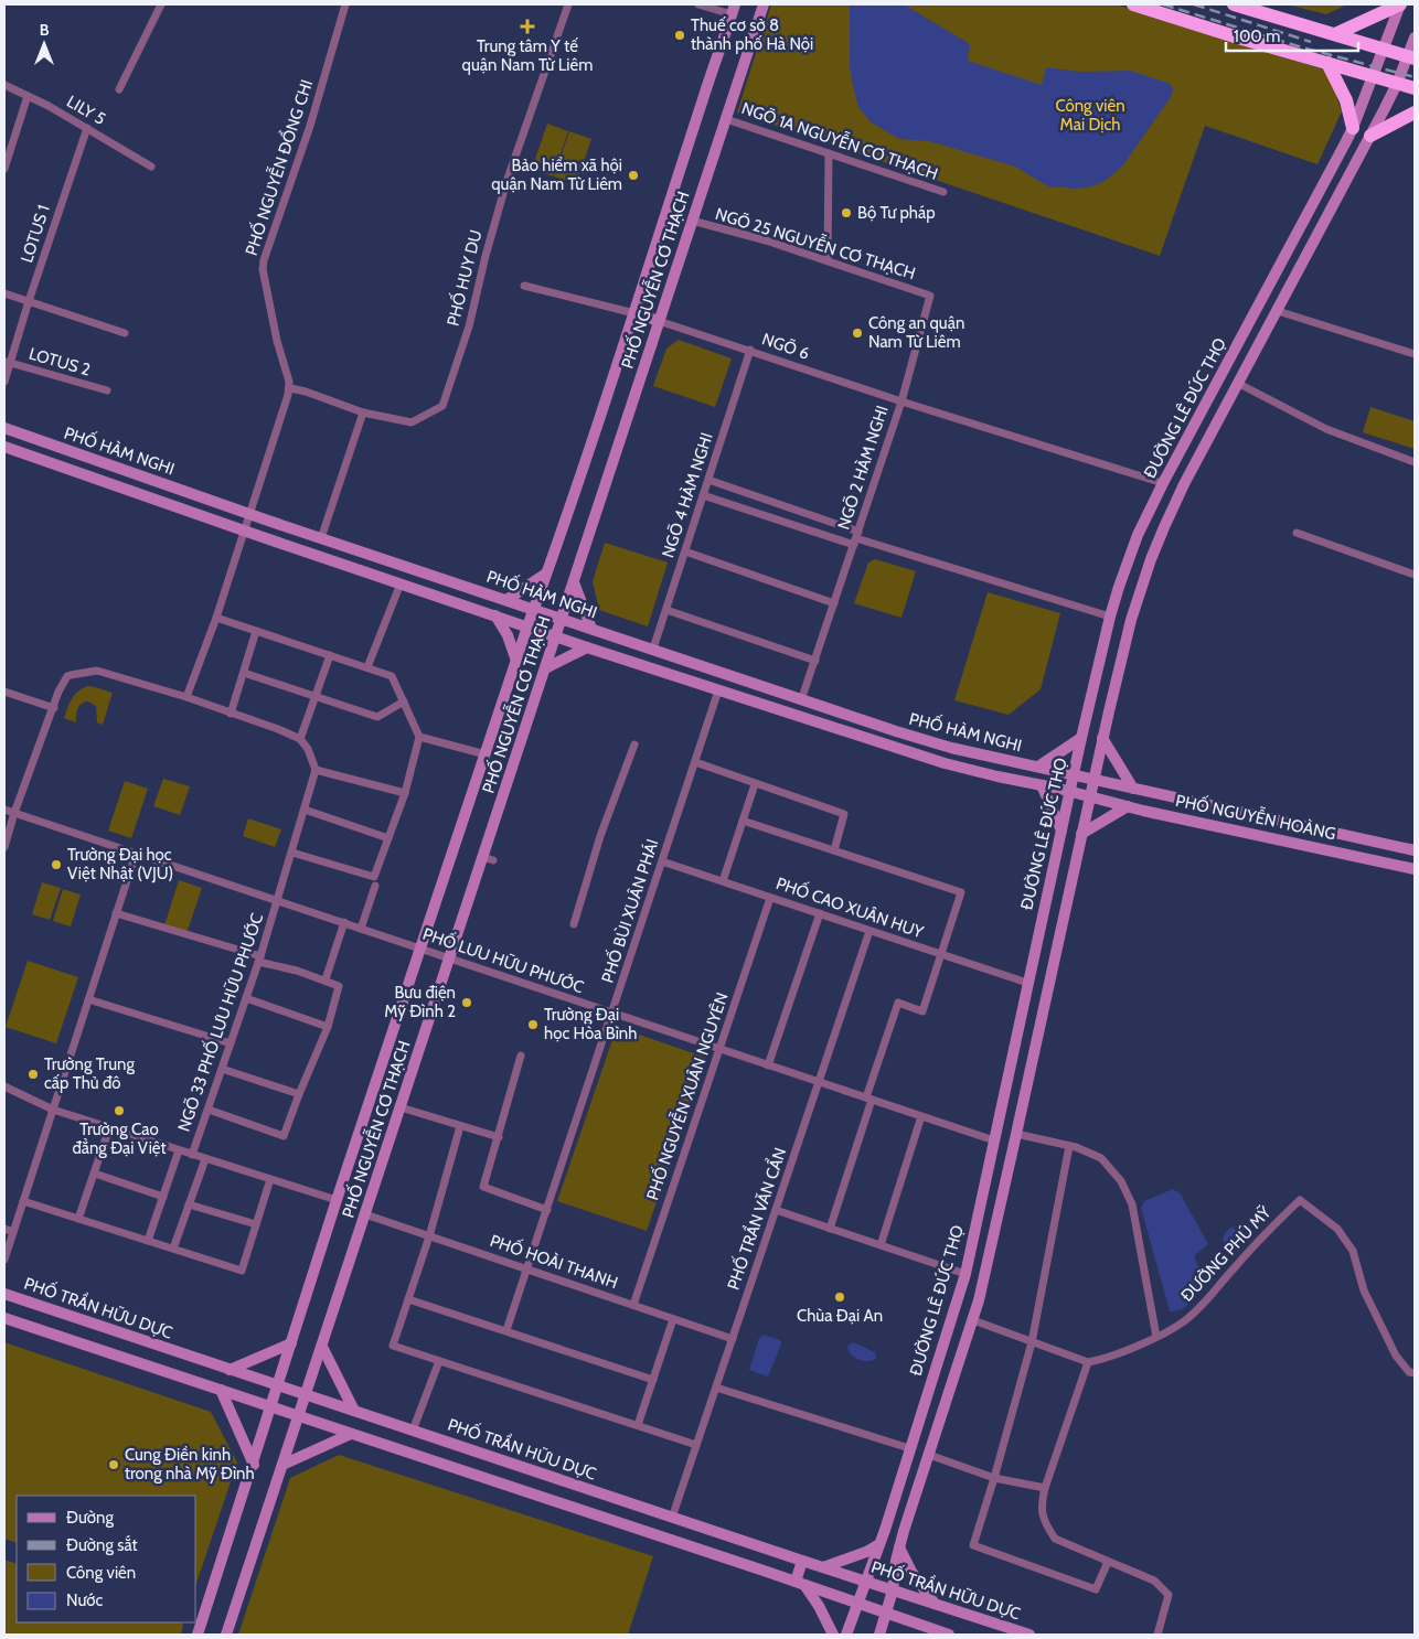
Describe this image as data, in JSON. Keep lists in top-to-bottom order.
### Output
{
  "streets": {
    "main road": [
      "PHỐ NGUYỄN CƠ THẠCH",
      "ĐƯỜNG LÊ ĐỨC THỌ",
      "PHỐ HÀM NGHI",
      "PHỐ NGUYỄN HOÀNG",
      "PHỐ TRẦN HỮU DỰC"
    ],
    "street": [
      "LILY 5",
      "NGÕ 1A NGUYỄN CƠ THẠCH",
      "PHỐ NGUYỄN ĐỔNG CHI",
      "LOTUS 1",
      "NGÕ 25 NGUYỄN CƠ THẠCH",
      "PHỐ HUY DU",
      "NGÕ 6",
      "LOTUS 2",
      "NGÕ 2 HÀM NGHI",
      "NGÕ 4 HÀM NGHI",
      "PHỐ CAO XUÂN HUY",
      "PHỐ BÙI XUÂN PHÁI",
      "PHỐ LƯU HỮU PHƯỚC",
      "NGÕ 33 PHỐ LƯU HỮU PHƯỚC",
      "PHỐ NGUYỄN XUÂN NGUYÊN",
      "PHỐ TRẦN VĂN CẨN",
      "ĐƯỜNG PHÚ MỸ",
      "PHỐ HOÀI THANH"
    ]
  },
  "crossings": [
    ["LILY 5", "LOTUS 1"],
    ["NGÕ 1A NGUYỄN CƠ THẠCH", "PHỐ NGUYỄN CƠ THẠCH"],
    ["PHỐ NGUYỄN ĐỔNG CHI", "PHỐ HUY DU"],
    ["LOTUS 1", "LOTUS 2"],
    ["NGÕ 25 NGUYỄN CƠ THẠCH", "PHỐ NGUYỄN CƠ THẠCH"],
    ["NGÕ 25 NGUYỄN CƠ THẠCH", "NGÕ 6"],
    ["NGÕ 25 NGUYỄN CƠ THẠCH", "NGÕ 2 HÀM NGHI"],
    ["PHỐ NGUYỄN CƠ THẠCH", "NGÕ 6"],
    ["PHỐ NGUYỄN CƠ THẠCH", "PHỐ HÀM NGHI"],
    ["PHỐ NGUYỄN CƠ THẠCH", "PHỐ LƯU HỮU PHƯỚC"],
    ["PHỐ NGUYỄN CƠ THẠCH", "PHỐ HOÀI THANH"],
    ["PHỐ NGUYỄN CƠ THẠCH", "PHỐ TRẦN HỮU DỰC"],
    ["NGÕ 6", "NGÕ 2 HÀM NGHI"],
    ["NGÕ 6", "NGÕ 4 HÀM NGHI"],
    ["ĐƯỜNG LÊ ĐỨC THỌ", "PHỐ HÀM NGHI"],
    ["ĐƯỜNG LÊ ĐỨC THỌ", "NGÕ 2 HÀM NGHI"],
    ["ĐƯỜNG LÊ ĐỨC THỌ", "PHỐ CAO XUÂN HUY"],
    ["ĐƯỜNG LÊ ĐỨC THỌ", "PHỐ LƯU HỮU PHƯỚC"],
    ["ĐƯỜNG LÊ ĐỨC THỌ", "PHỐ TRẦN HỮU DỰC"],
    ["PHỐ HÀM NGHI", "NGÕ 2 HÀM NGHI"],
    ["PHỐ HÀM NGHI", "NGÕ 4 HÀM NGHI"],
    ["PHỐ HÀM NGHI", "PHỐ NGUYỄN HOÀNG"],
    ["PHỐ HÀM NGHI", "PHỐ BÙI XUÂN PHÁI"],
    ["PHỐ CAO XUÂN HUY", "PHỐ BÙI XUÂN PHÁI"],
    ["PHỐ CAO XUÂN HUY", "PHỐ NGUYỄN XUÂN NGUYÊN"],
    ["PHỐ CAO XUÂN HUY", "PHỐ TRẦN VĂN CẨN"],
    ["PHỐ BÙI XUÂN PHÁI", "PHỐ LƯU HỮU PHƯỚC"],
    ["PHỐ BÙI XUÂN PHÁI", "PHỐ HOÀI THANH"],
    ["PHỐ LƯU HỮU PHƯỚC", "NGÕ 33 PHỐ LƯU HỮU PHƯỚC"],
    ["PHỐ LƯU HỮU PHƯỚC", "PHỐ NGUYỄN XUÂN NGUYÊN"],
    ["PHỐ LƯU HỮU PHƯỚC", "PHỐ TRẦN VĂN CẨN"],
    ["PHỐ NGUYỄN XUÂN NGUYÊN", "PHỐ HOÀI THANH"],
    ["PHỐ TRẦN VĂN CẨN", "PHỐ HOÀI THANH"],
    ["PHỐ TRẦN VĂN CẨN", "PHỐ TRẦN HỮU DỰC"]
  ],
  "parks": ["Công viên Mai Dịch"],
  "places": {
    "health": ["Trung tâm Y tế quận Nam Từ Liêm"],
    "other": [
      "Thuế cơ sở 8 thành phố Hà Nội",
      "Bảo hiểm xã hội quận Nam Từ Liêm",
      "Bộ Tư pháp",
      "Công an quận Nam Từ Liêm",
      "Trường Đại học Việt Nhật (VJU)",
      "Bưu điện Mỹ Đình 2",
      "Trường Đại học Hòa Bình",
      "Trường Trung cấp Thủ đô",
      "Trường Cao đẳng Đại Việt",
      "Chùa Đại An",
      "Cung Điền kinh trong nhà Mỹ Đình"
    ]
  },
  "legend": [
    "Đường",
    "Đường sắt",
    "Công viên",
    "Nước"
  ],
  "scale_bar": "100 m",
  "north": "top"
}
